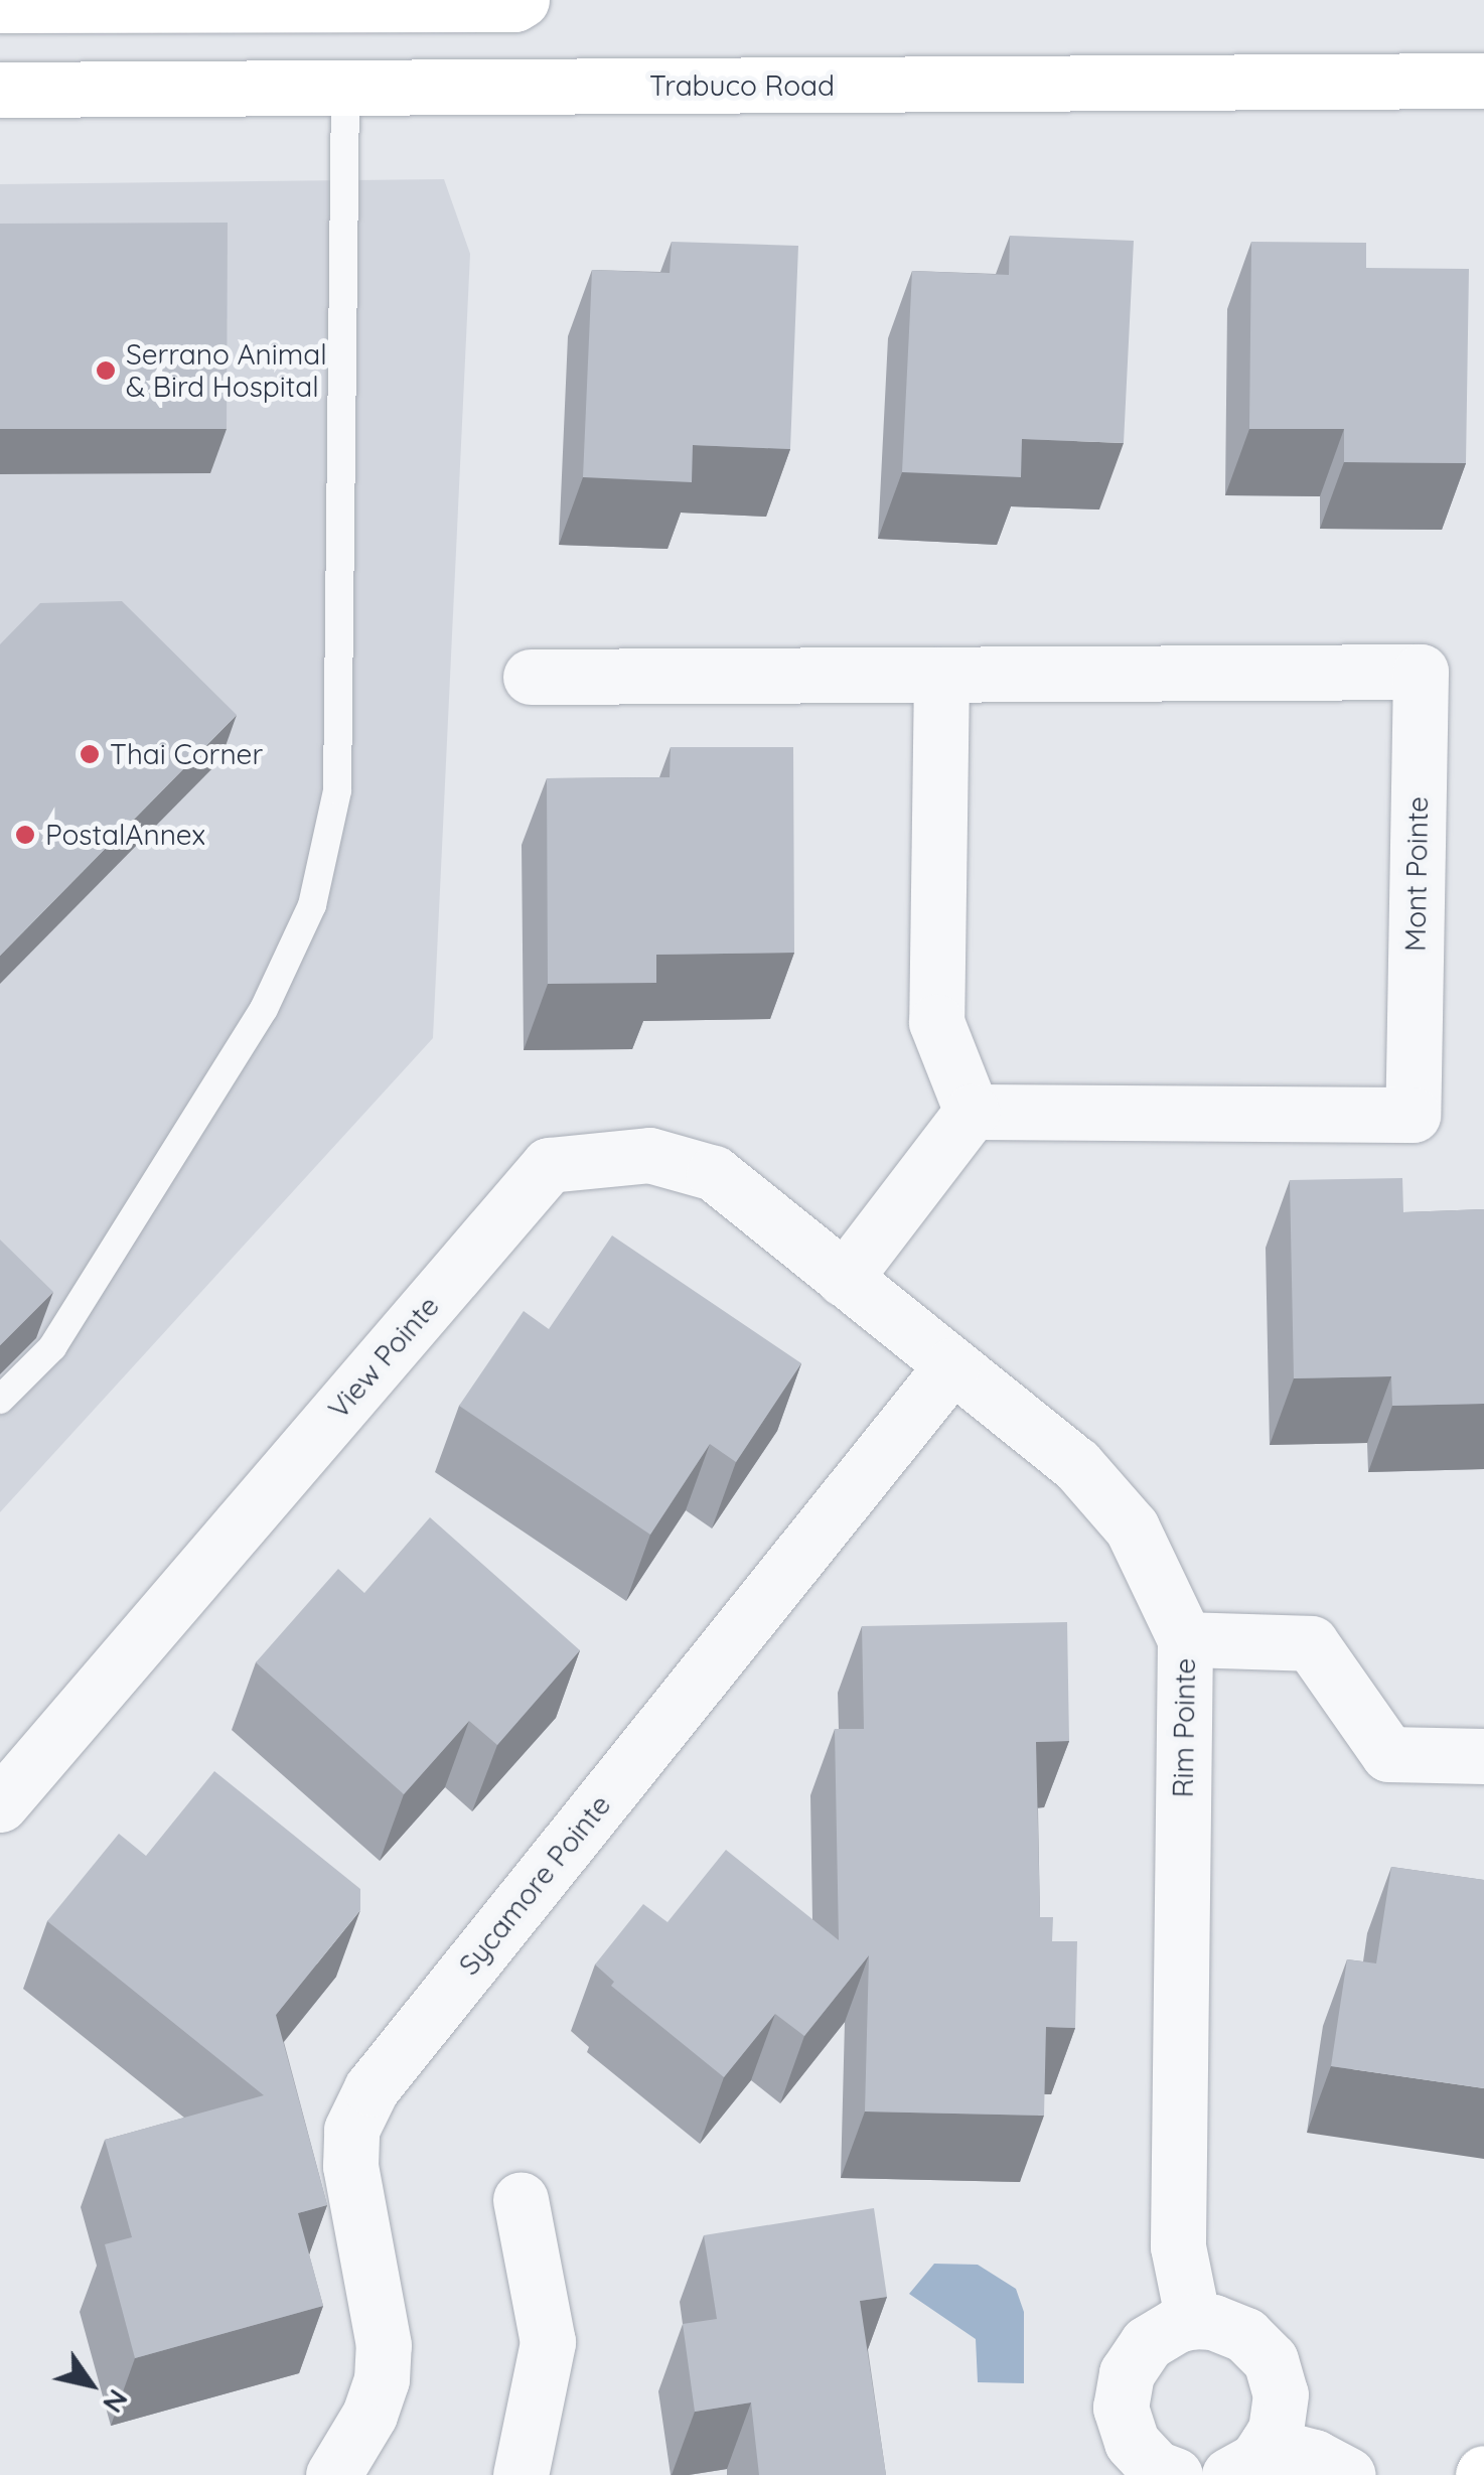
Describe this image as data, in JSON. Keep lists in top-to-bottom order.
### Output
{
  "streets": {
    "main road": ["Trabuco Road"],
    "street": [
      "Mont Pointe",
      "View Pointe",
      "Rim Pointe",
      "Sycamore Pointe"
    ]
  },
  "crossings": [
    ["View Pointe", "Rim Pointe"],
    ["Rim Pointe", "Sycamore Pointe"]
  ],
  "places": ["Serrano Animal & Bird Hospital", "Thai Corner", "PostalAnnex"],
  "north": "bottom right"
}
